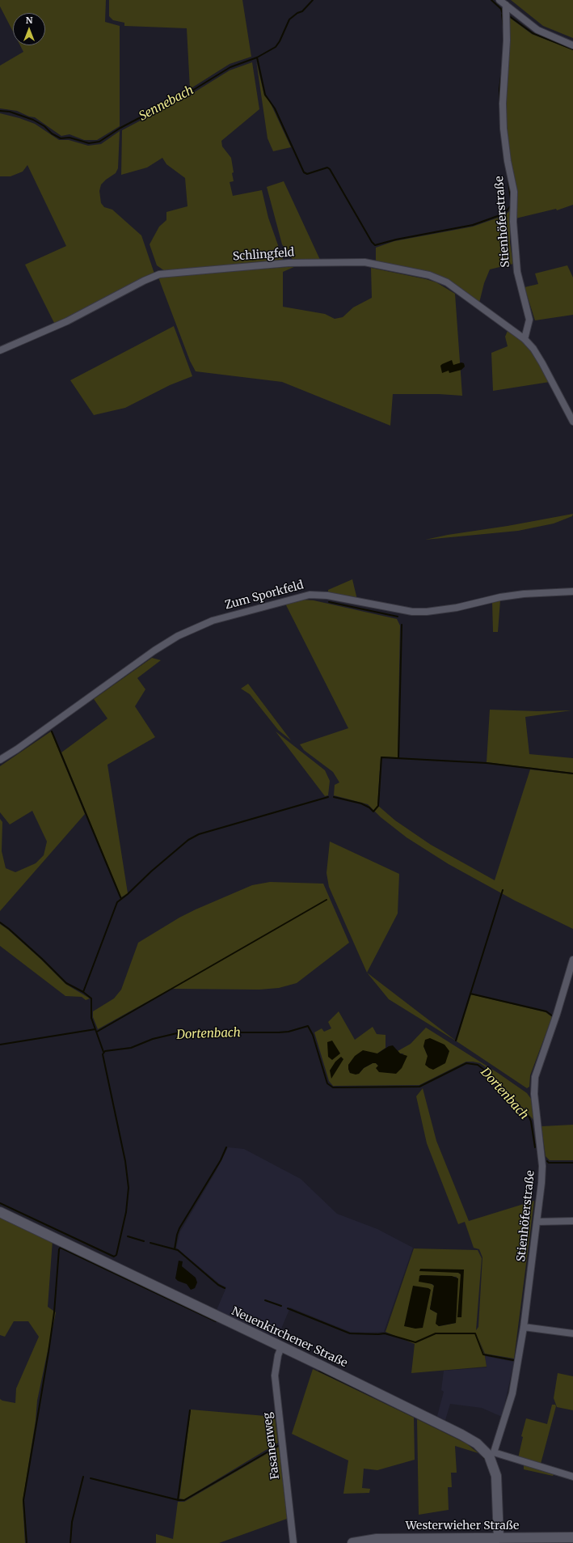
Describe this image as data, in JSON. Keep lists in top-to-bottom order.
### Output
{
  "streets": {
    "street": [
      "Stienhöferstraße",
      "Schlingfeld",
      "Zum Sporkfeld",
      "Neuenkirchener Straße",
      "Fasanenweg",
      "Westerwieher Straße"
    ]
  },
  "crossings": [
    ["Stienhöferstraße", "Schlingfeld"],
    ["Stienhöferstraße", "Neuenkirchener Straße"],
    ["Neuenkirchener Straße", "Fasanenweg"],
    ["Neuenkirchener Straße", "Westerwieher Straße"]
  ],
  "water": ["Sennebach", "Dortenbach"],
  "north": "top"
}
